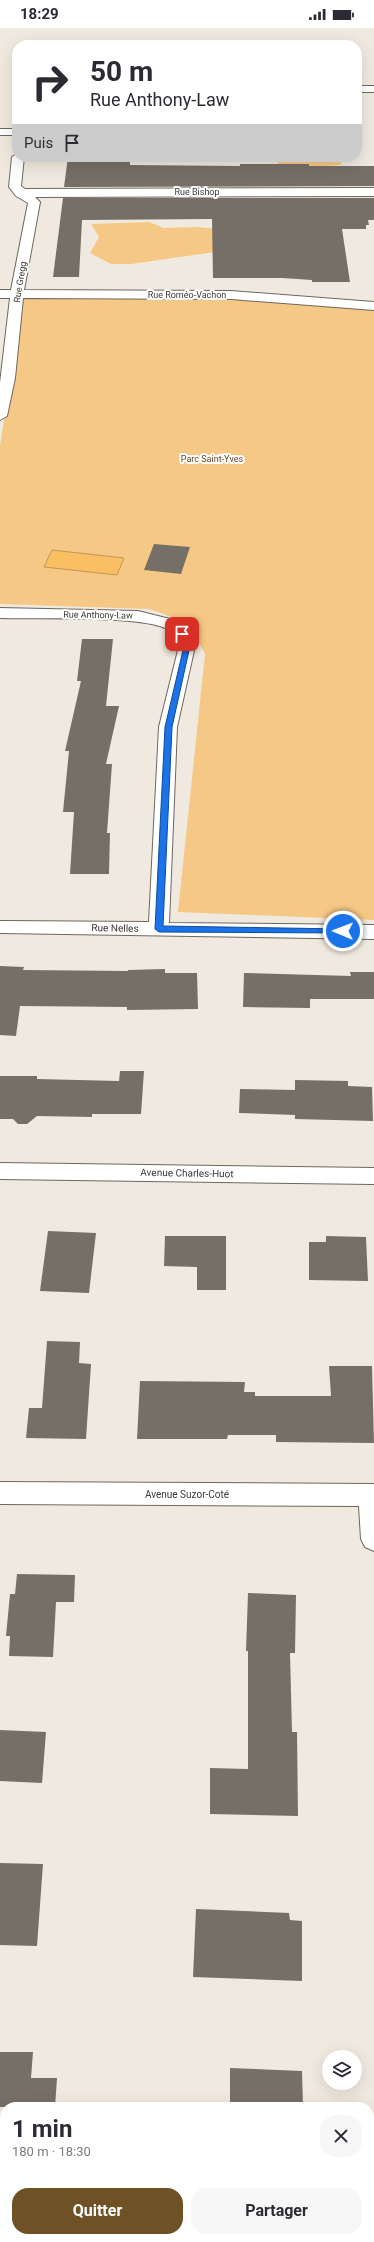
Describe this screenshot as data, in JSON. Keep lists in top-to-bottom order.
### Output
{
  "streets": {
    "street": [
      "Rue Bishop",
      "Rue Gregg",
      "Rue Roméo-Vachon",
      "Rue Anthony-Law",
      "Rue Nelles",
      "Avenue Charles-Huot",
      "Avenue Suzor-Coté"
    ]
  },
  "crossings": [
    ["Rue Bishop", "Rue Gregg"],
    ["Rue Gregg", "Rue Roméo-Vachon"],
    ["Rue Anthony-Law", "Rue Nelles"]
  ],
  "parks": ["Parc Saint-Yves"],
  "page": {
    "status": "18:29",
    "turn": ["50 m", "Rue Anthony-Law"],
    "then": "Puis",
    "heading": ["1 min", "180 m · 18:30"],
    "buttons": ["Quitter", "Partager"]
  }
}
